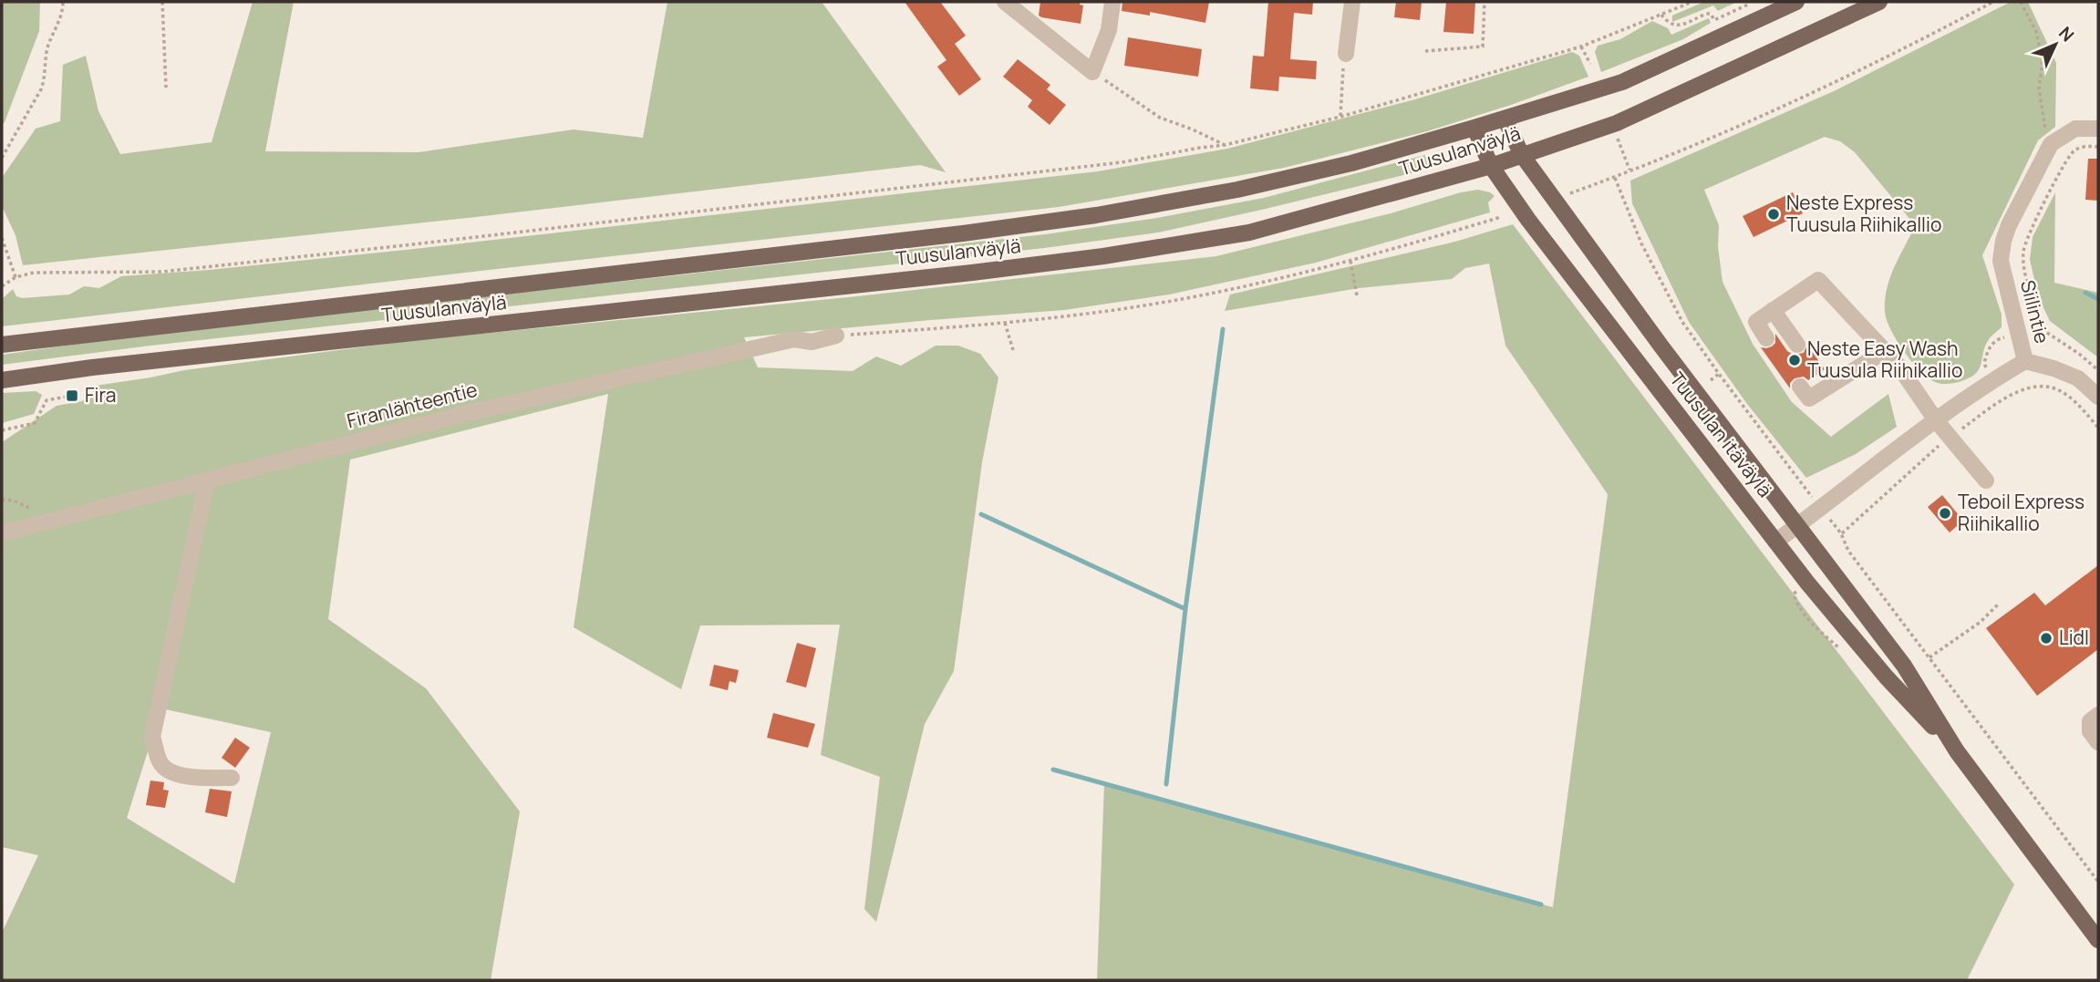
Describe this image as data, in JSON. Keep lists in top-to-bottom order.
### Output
{
  "streets": {
    "main road": ["Tuusulanväylä", "Tuusulan itäväylä"],
    "street": ["Siilintie", "Firanlähteentie"]
  },
  "crossings": [
    ["Tuusulanväylä", "Tuusulan itäväylä"],
    ["Siilintie", "Tuusulan itäväylä"]
  ],
  "places": {
    "other": [
      "Neste Express Tuusula Riihikallio",
      "Neste Easy Wash Tuusula Riihikallio",
      "Teboil Express Riihikallio",
      "Lidl"
    ],
    "transit": ["Fira"]
  },
  "north": "top right"
}
